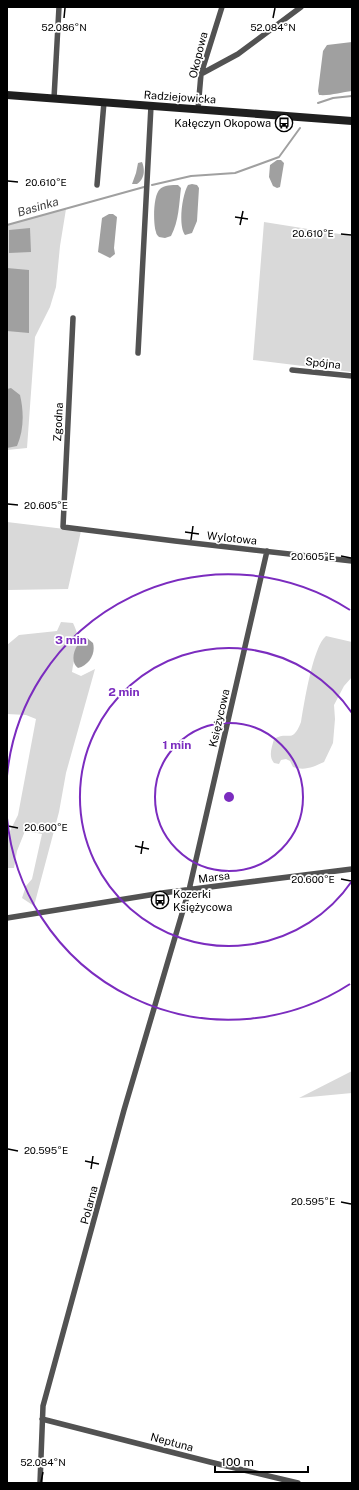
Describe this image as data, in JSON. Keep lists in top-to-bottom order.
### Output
{
  "streets": {
    "main road": ["Radziejowicka"],
    "street": [
      "Okopowa",
      "Spójna",
      "Zgodna",
      "Wylotowa",
      "Księżycowa",
      "Marsa",
      "Polarna",
      "Neptuna"
    ]
  },
  "crossings": [
    ["Okopowa", "Radziejowicka"],
    ["Zgodna", "Wylotowa"],
    ["Wylotowa", "Księżycowa"],
    ["Księżycowa", "Marsa"],
    ["Księżycowa", "Polarna"],
    ["Marsa", "Polarna"],
    ["Polarna", "Neptuna"]
  ],
  "water": ["Basinka"],
  "places": {
    "bus stop": ["Kałęczyn Okopowa", "Kozerki Księżycowa"]
  },
  "scale_bar": "100 m",
  "coordinates": [
    "52.086°N",
    "52.084°N",
    "20.610°E",
    "20.605°E",
    "20.600°E",
    "20.595°E"
  ],
  "rings": ["3 min", "2 min", "1 min"]
}
